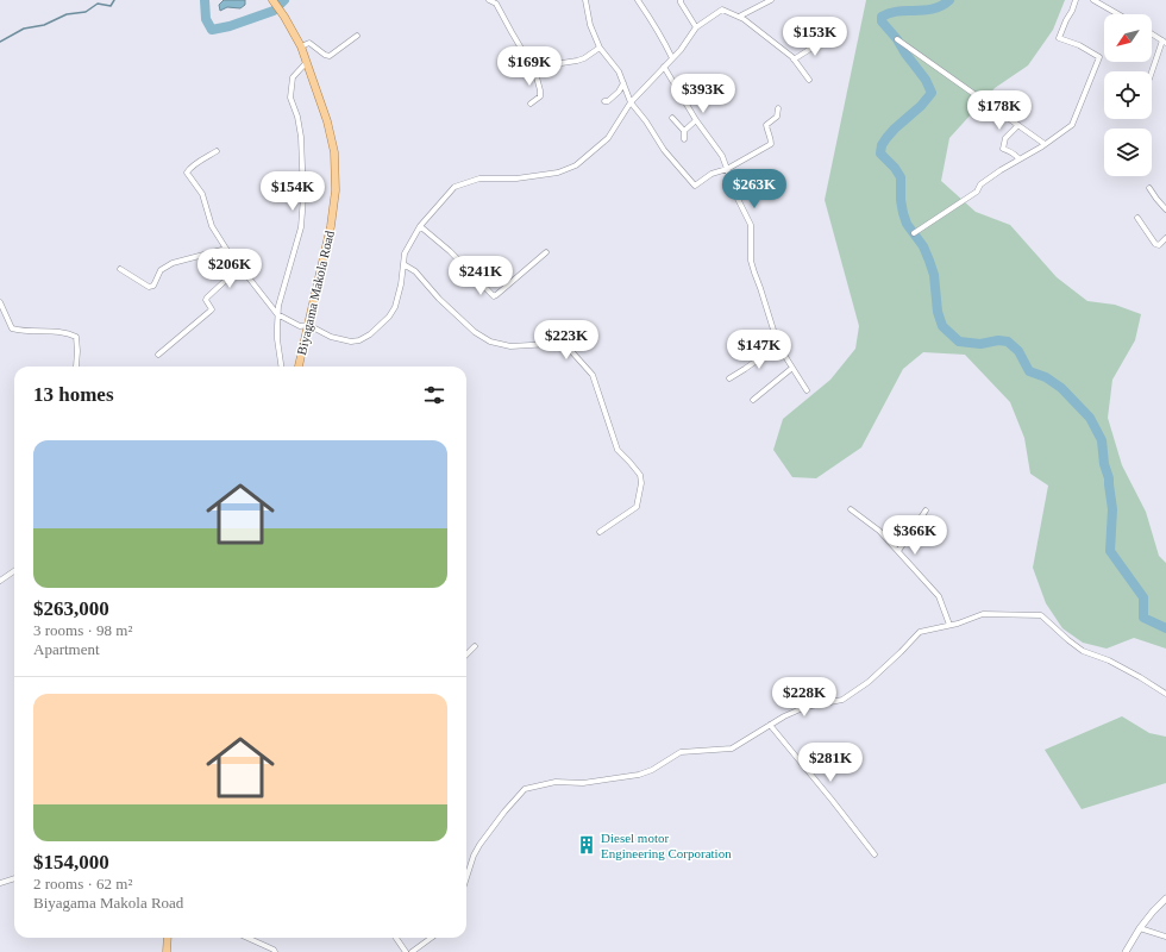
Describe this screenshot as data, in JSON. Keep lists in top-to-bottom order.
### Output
{
  "streets": {
    "main road": ["Biyagama Makola Road"]
  },
  "places": {
    "building": ["Diesel motor Engineering Corporation"]
  },
  "north": "bottom left",
  "page": {
    "price": [
      "$153K",
      "$169K",
      "$393K",
      "$178K",
      "$263K",
      "$154K",
      "$206K",
      "$241K",
      "$223K",
      "$147K",
      "$366K",
      "$228K",
      "$281K"
    ],
    "heading": "13 homes",
    "list": [
      {
        "name": "$263,000",
        "note": "3 rooms · 98 m² · Apartment"
      },
      {
        "name": "$154,000",
        "note": "2 rooms · 62 m² · Biyagama Makola Road"
      }
    ]
  }
}
